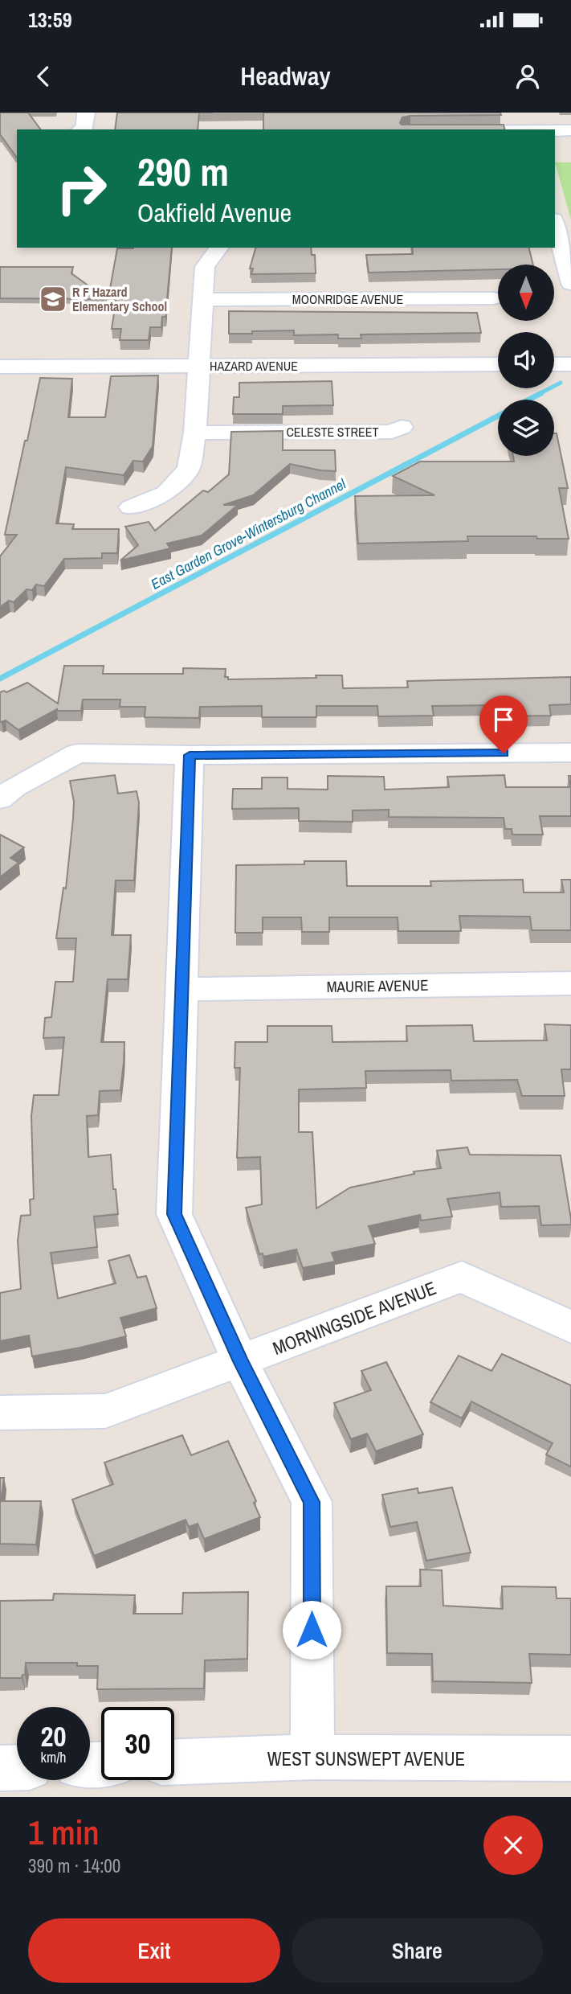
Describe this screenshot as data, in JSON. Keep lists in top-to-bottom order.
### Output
{
  "streets": {
    "street": [
      "MOONRIDGE AVENUE",
      "HAZARD AVENUE",
      "CELESTE STREET",
      "MAURIE AVENUE",
      "MORNINGSIDE AVENUE",
      "WEST SUNSWEPT AVENUE"
    ]
  },
  "water": ["East Garden Grove-Wintersburg Channel"],
  "places": {
    "school or university": ["R F Hazard Elementary School"]
  },
  "north": "bottom",
  "page": {
    "status": "13:59",
    "header": "Headway",
    "turn": ["290 m", "Oakfield Avenue"],
    "speed": "20 km/h",
    "limit": "30",
    "heading": ["1 min", "390 m · 14:00"],
    "buttons": ["Exit", "Share"]
  }
}
